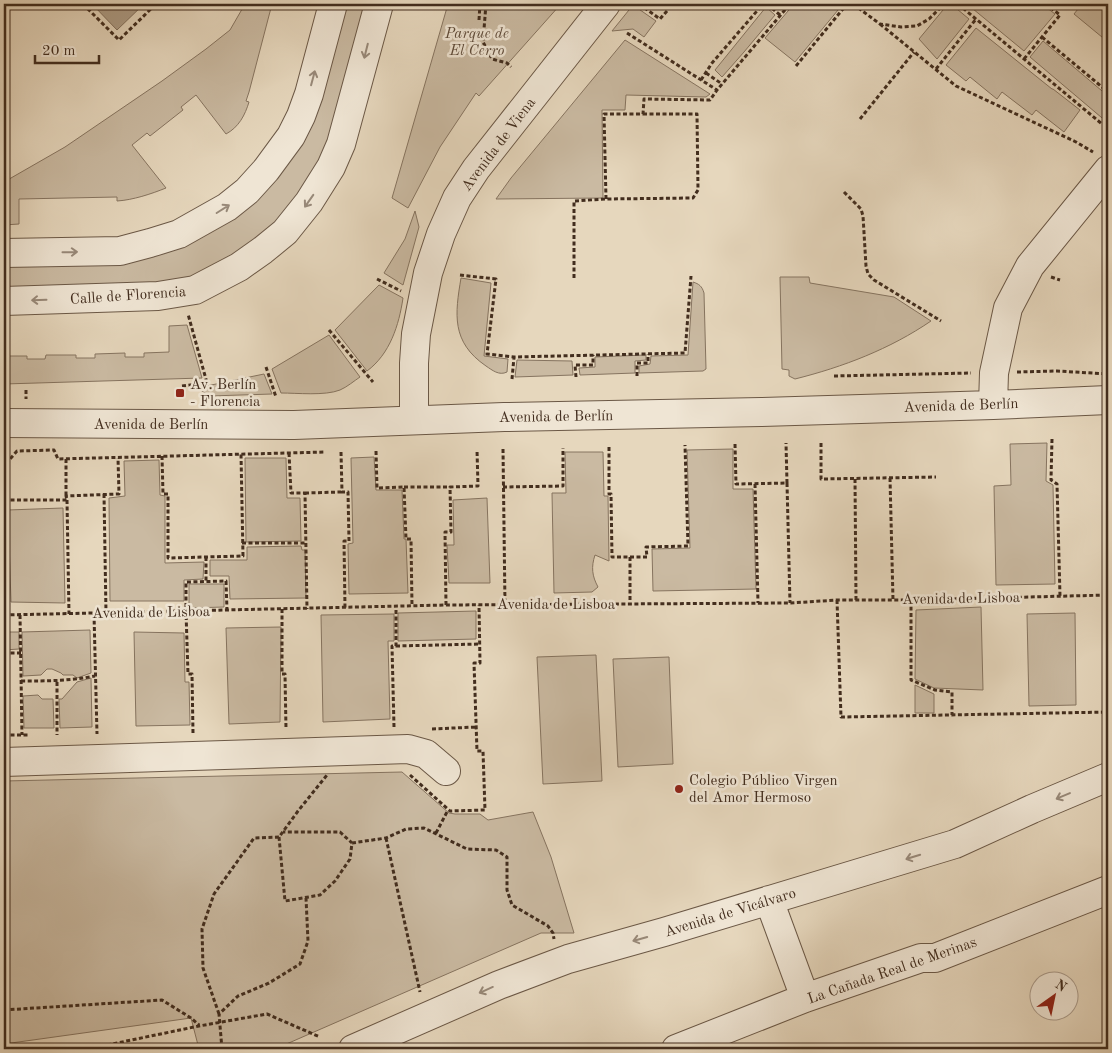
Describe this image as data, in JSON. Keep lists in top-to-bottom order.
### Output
{
  "streets": {
    "street": [
      "Avenida de Viena",
      "Calle de Florencia",
      "Avenida de Berlín",
      "Avenida de Vicálvaro",
      "La Cañada Real de Merinas"
    ],
    "path": ["Avenida de Lisboa"]
  },
  "crossings": [
    ["Avenida de Viena", "Avenida de Berlín"]
  ],
  "one_way": ["Calle de Florencia", "Avenida de Vicálvaro"],
  "parks": ["Parque de El Cerro"],
  "places": {
    "transit": ["Av. Berlín - Florencia"],
    "other": ["Colegio Público Virgen del Amor Hermoso"]
  },
  "scale_bar": "20 m",
  "north": "top right"
}
